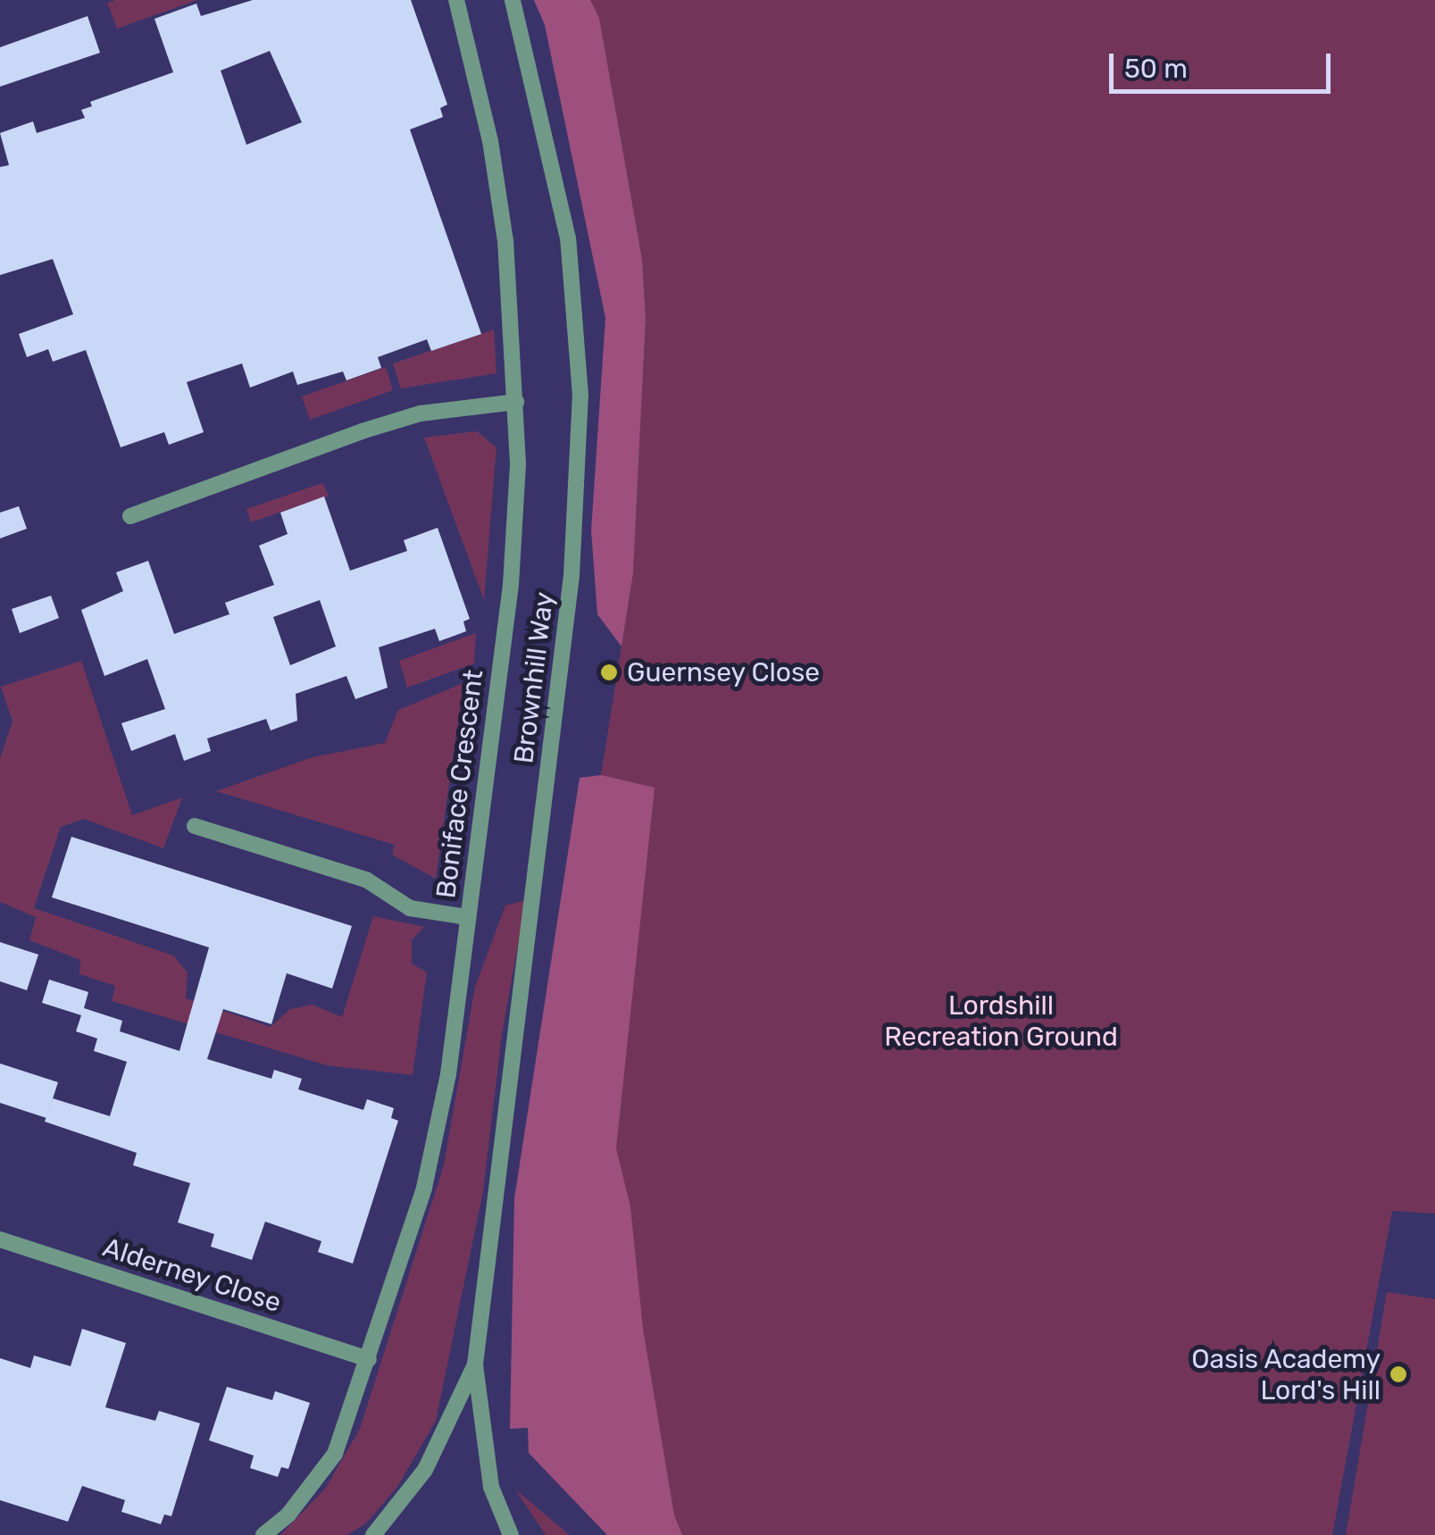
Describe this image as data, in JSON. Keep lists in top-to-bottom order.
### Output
{
  "streets": {
    "street": ["Brownhill Way", "Boniface Crescent", "Alderney Close"]
  },
  "crossings": [
    ["Boniface Crescent", "Alderney Close"]
  ],
  "parks": ["Lordshill Recreation Ground"],
  "places": ["Guernsey Close", "Oasis Academy Lord's Hill"],
  "scale_bar": "50 m"
}
